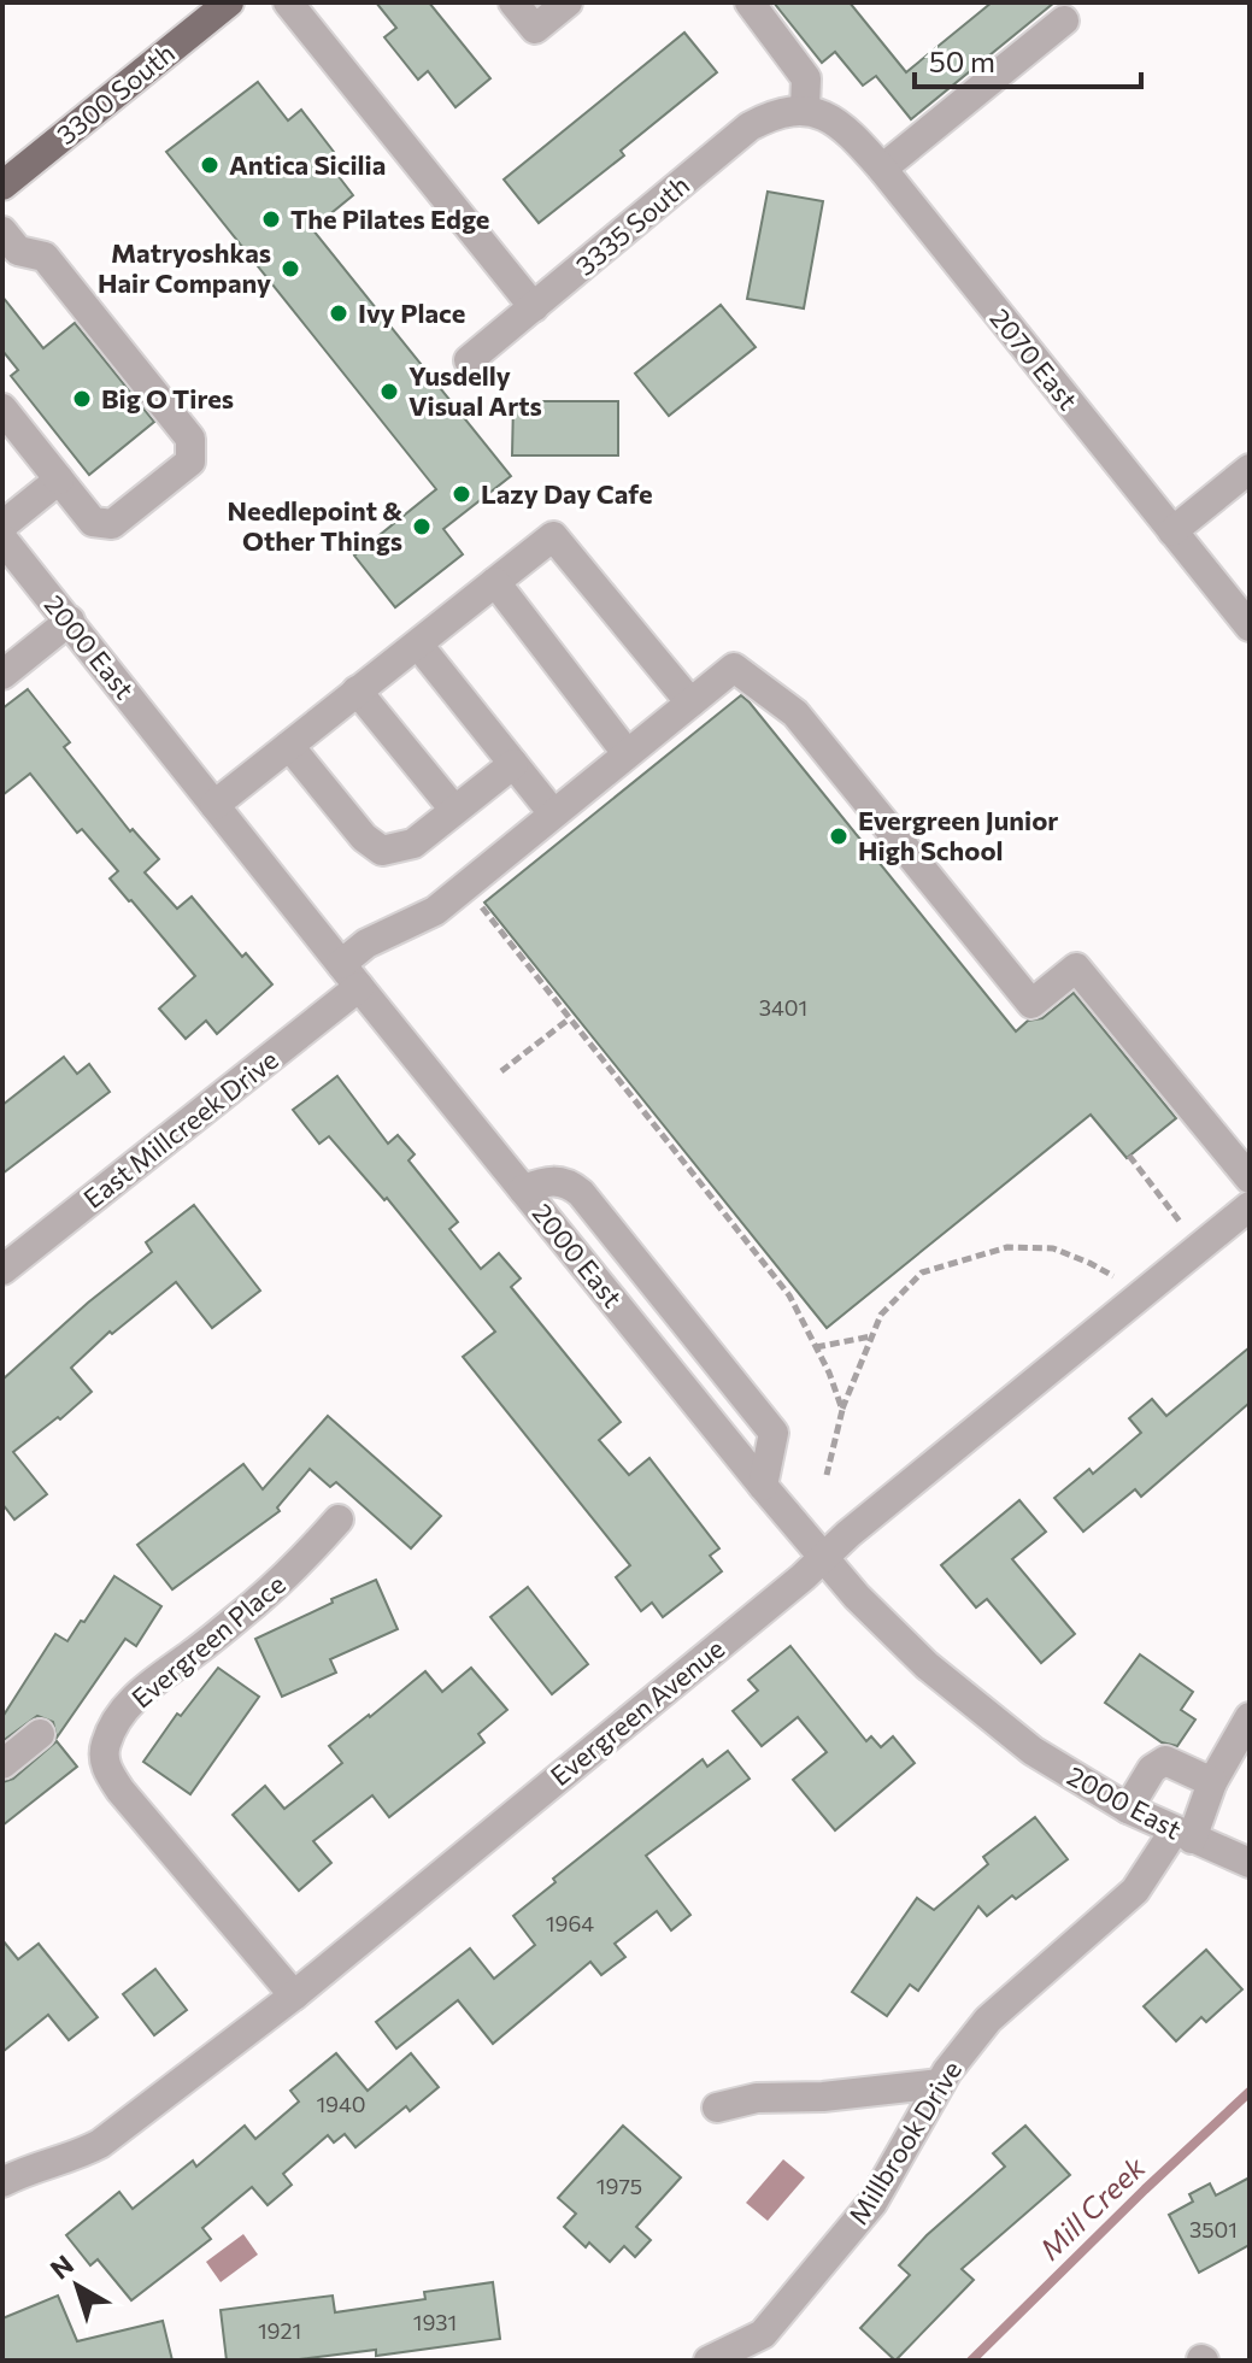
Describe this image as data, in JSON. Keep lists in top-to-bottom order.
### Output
{
  "streets": {
    "main road": ["3300 South"],
    "street": [
      "3335 South",
      "2070 East",
      "2000 East",
      "East Millcreek Drive",
      "Evergreen Place",
      "Evergreen Avenue",
      "Millbrook Drive"
    ]
  },
  "crossings": [
    ["3335 South", "2070 East"],
    ["2000 East", "East Millcreek Drive"],
    ["2000 East", "Evergreen Avenue"],
    ["2000 East", "Millbrook Drive"],
    ["Evergreen Place", "Evergreen Avenue"]
  ],
  "water": ["Mill Creek"],
  "places": [
    "Antica Sicilia",
    "The Pilates Edge",
    "Matryoshkas Hair Company",
    "Ivy Place",
    "Yusdelly Visual Arts",
    "Big O Tires",
    "Lazy Day Cafe",
    "Needlepoint & Other Things",
    "Evergreen Junior High School"
  ],
  "house_numbers": [
    "3401",
    "1964",
    "1940",
    "1975",
    "3501",
    "1931",
    "1921"
  ],
  "scale_bar": "50 m",
  "north": "top left"
}
